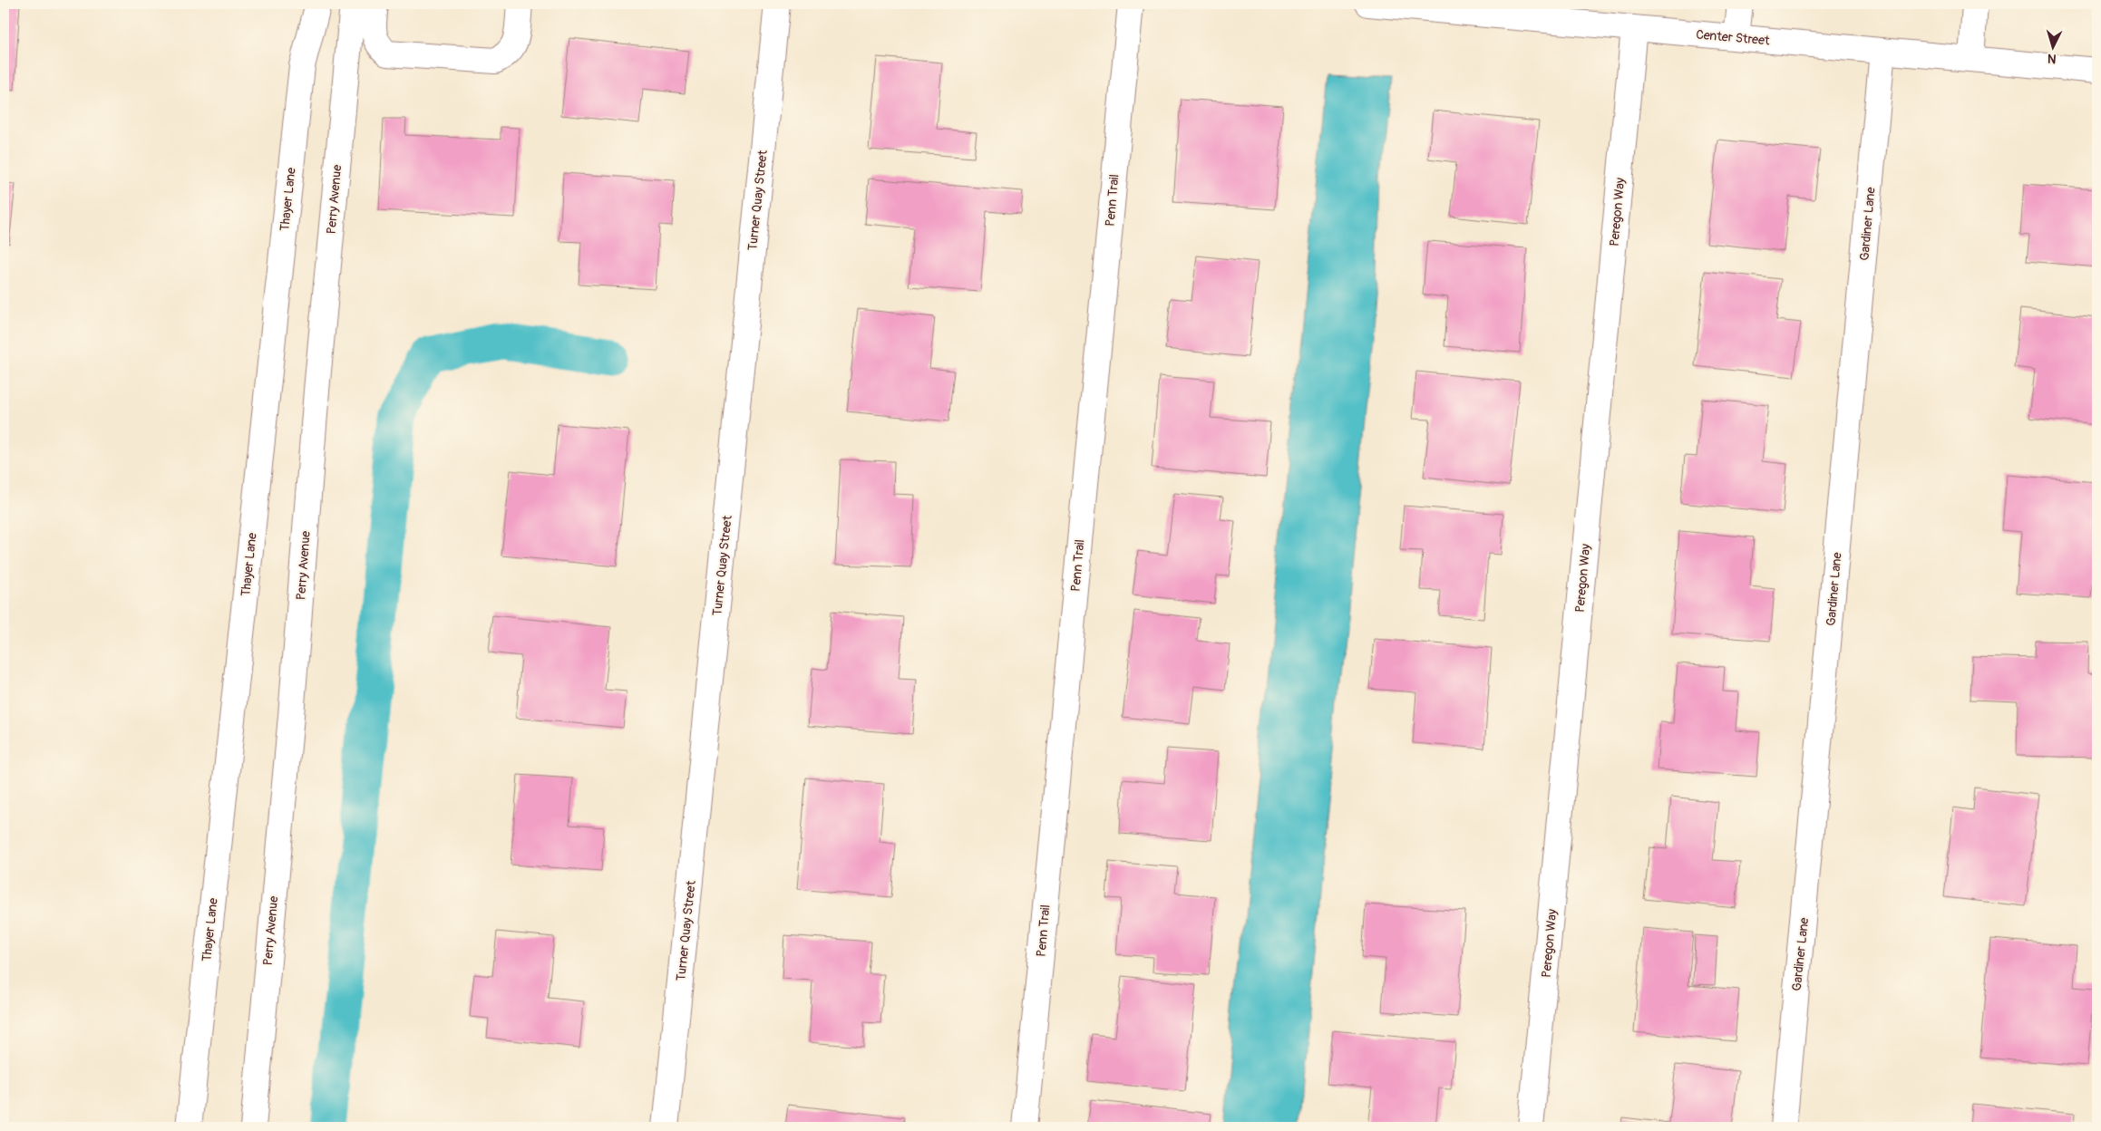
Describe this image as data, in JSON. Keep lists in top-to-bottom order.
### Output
{
  "streets": {
    "street": [
      "Center Street",
      "Thayer Lane",
      "Perry Avenue",
      "Turner Quay Street",
      "Penn Trail",
      "Peregon Way",
      "Gardiner Lane"
    ]
  },
  "crossings": [
    ["Center Street", "Peregon Way"],
    ["Center Street", "Gardiner Lane"]
  ],
  "north": "bottom"
}
